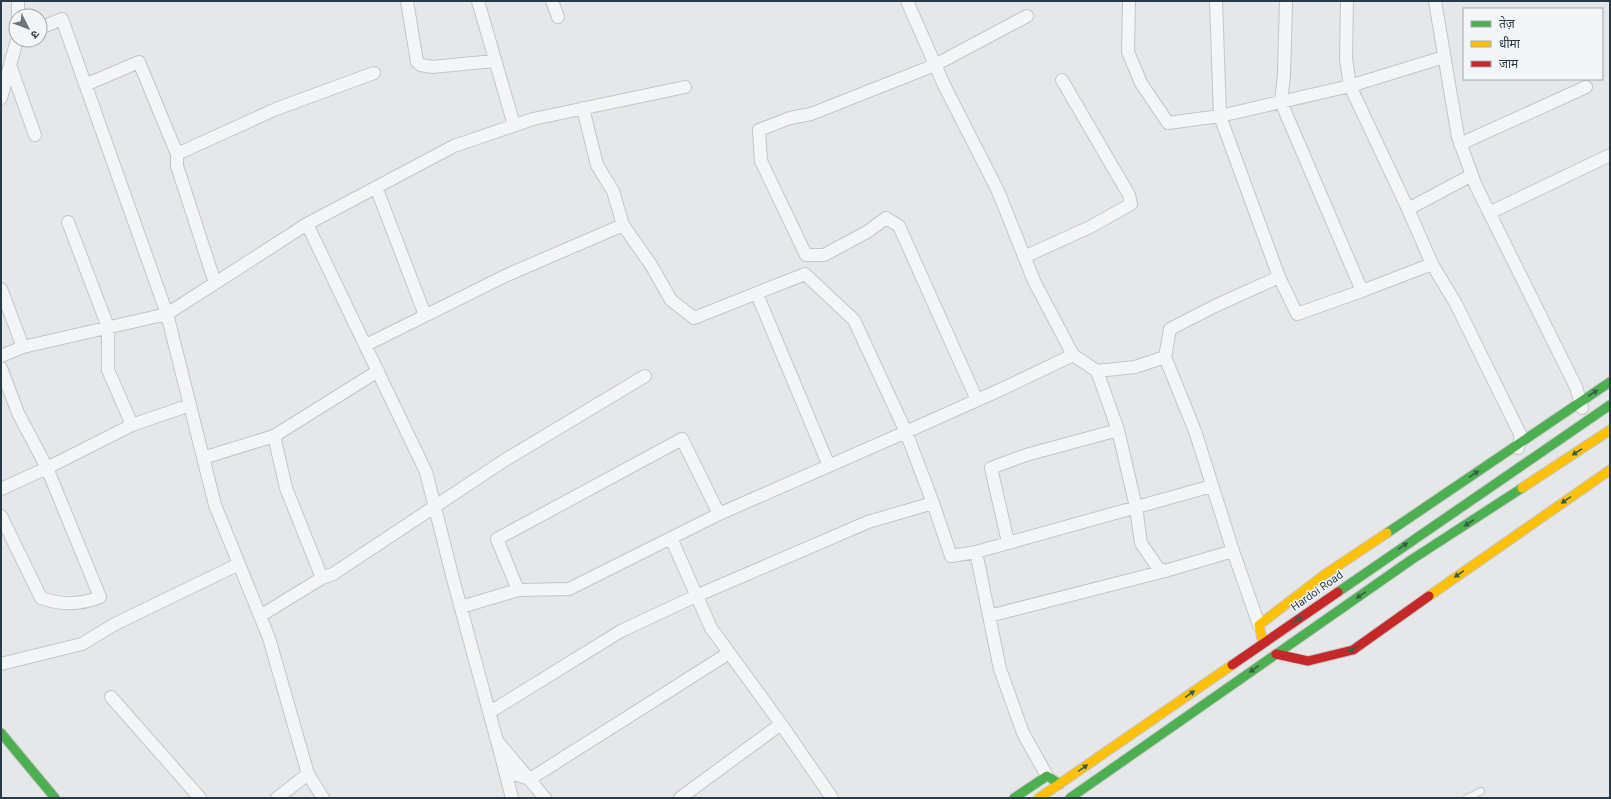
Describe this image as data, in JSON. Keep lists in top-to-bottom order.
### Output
{
  "streets": {
    "main road": ["Hardoi Road"]
  },
  "legend": ["तेज़", "धीमा", "जाम"],
  "north": "bottom right"
}
